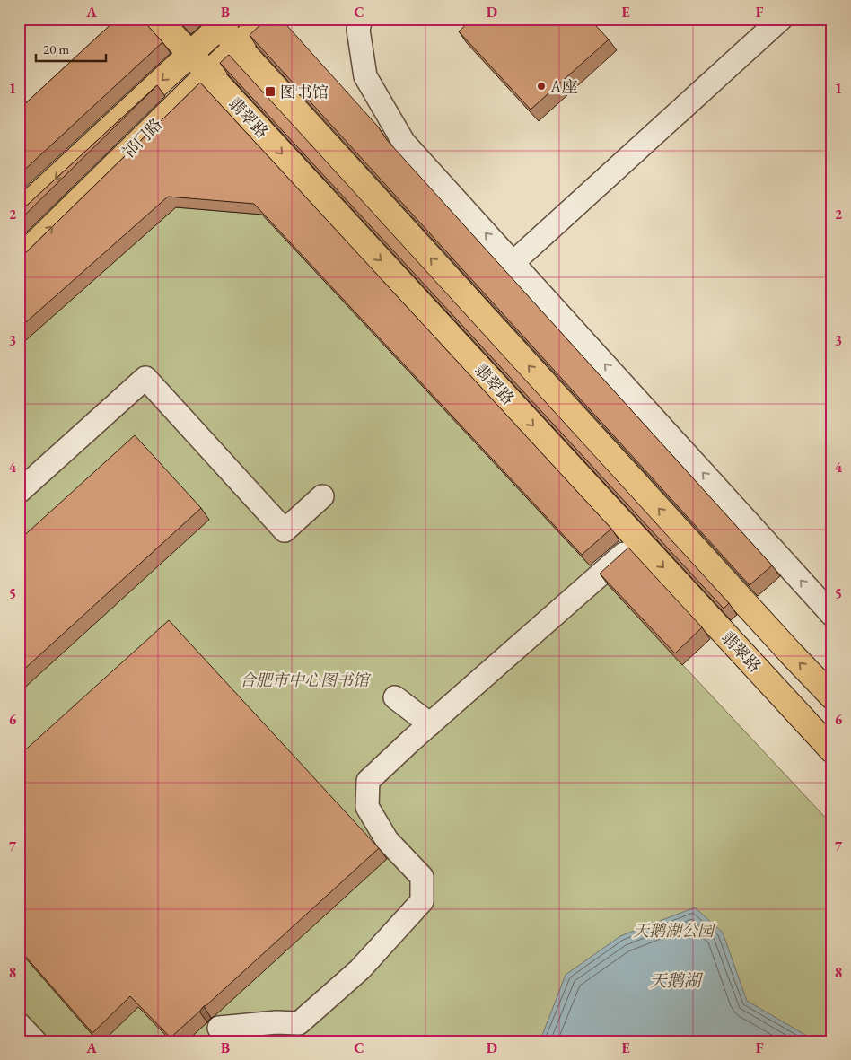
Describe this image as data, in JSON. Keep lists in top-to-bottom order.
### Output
{
  "streets": {
    "main road": ["翡翠路", "祁门路"]
  },
  "crossings": [
    ["翡翠路", "祁门路"]
  ],
  "water": ["天鹅湖"],
  "parks": ["合肥市中心图书馆", "天鹅湖公园"],
  "places": {
    "other": ["A座"],
    "transit": ["图书馆"]
  },
  "scale_bar": "20 m",
  "grid": {
    "columns": [
      "A",
      "B",
      "C",
      "D",
      "E",
      "F"
    ],
    "rows": [
      "1",
      "2",
      "3",
      "4",
      "5",
      "6",
      "7",
      "8"
    ]
  }
}
